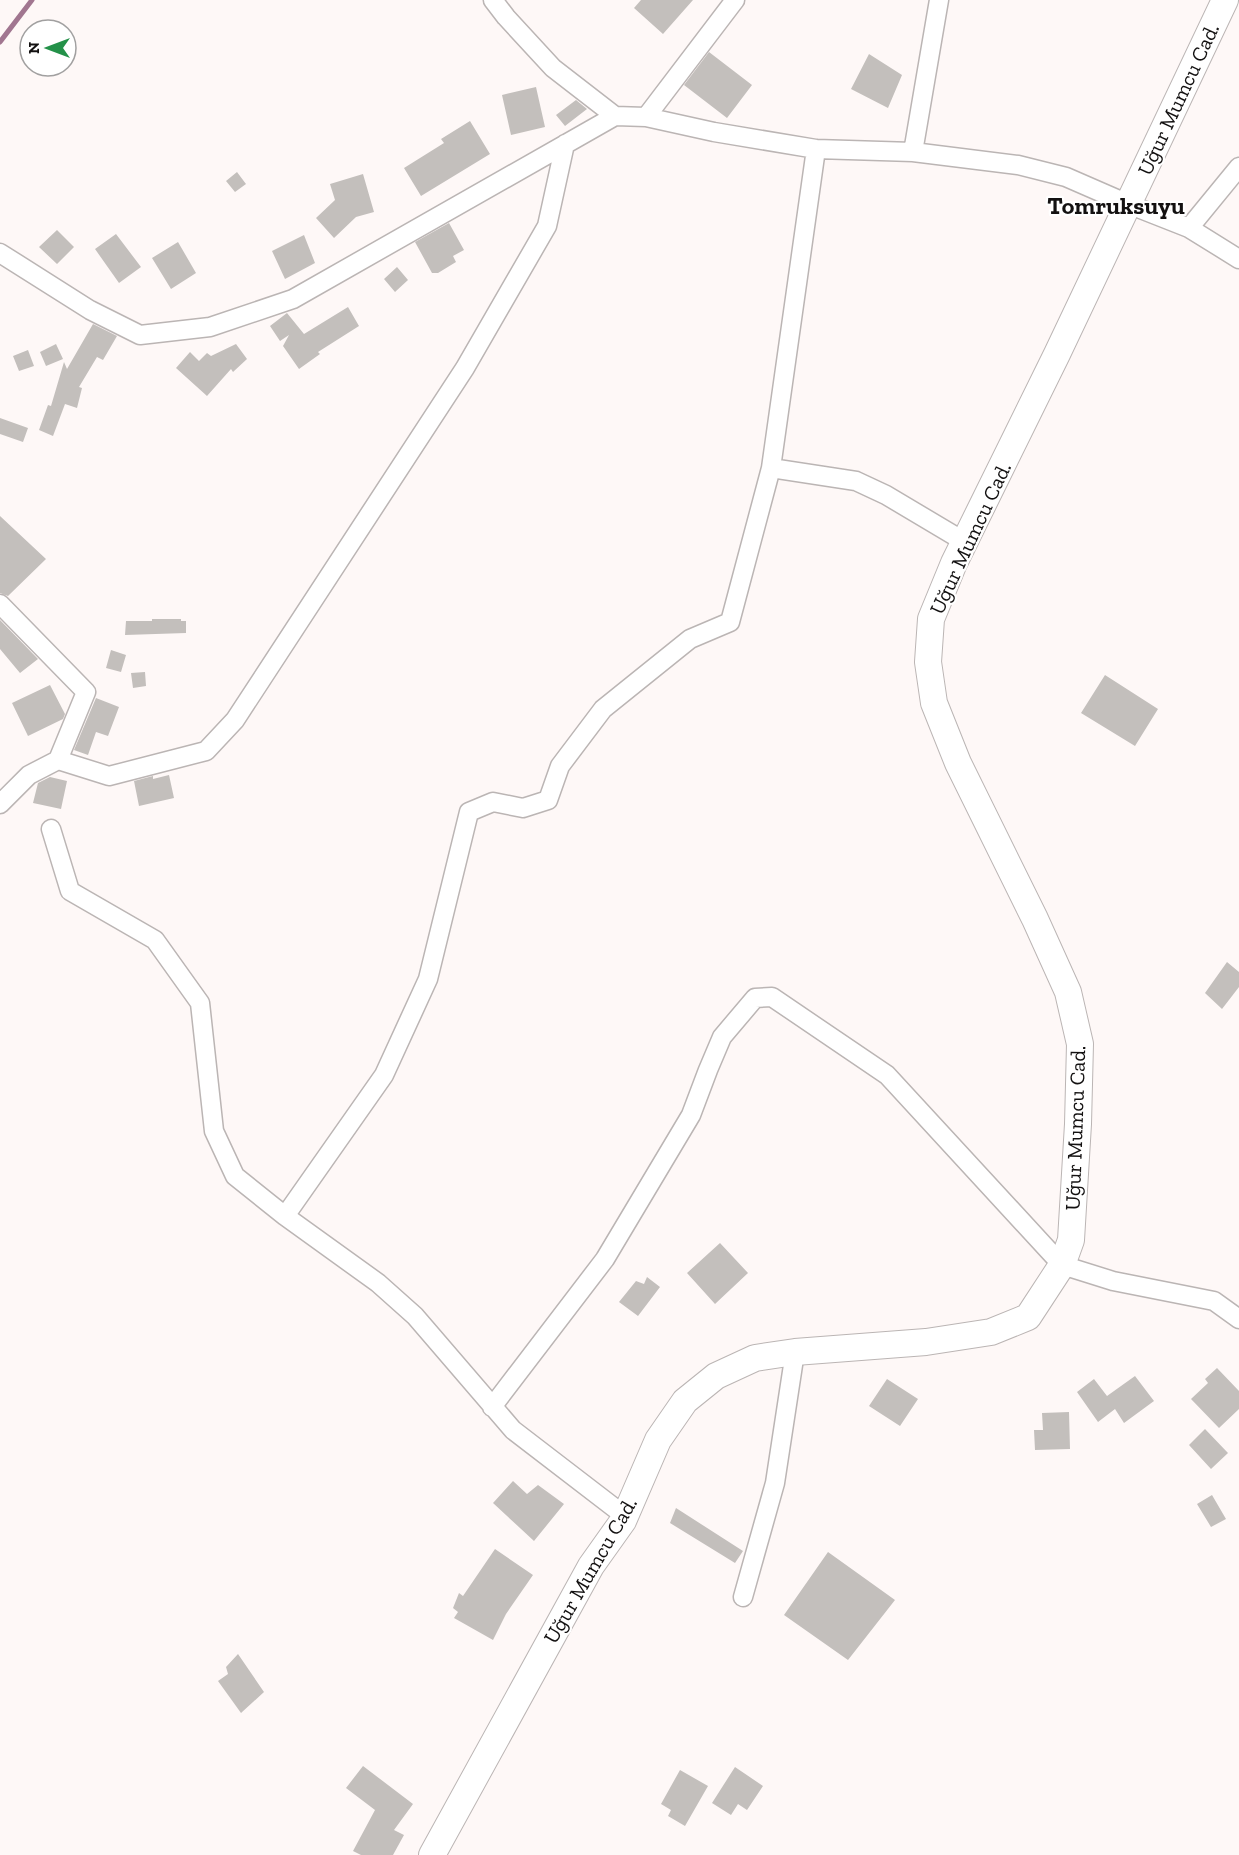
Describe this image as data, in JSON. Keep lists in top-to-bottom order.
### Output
{
  "streets": {
    "street": ["Uğur Mumcu Cad."]
  },
  "districts": ["Tomruksuyu"],
  "north": "left"
}
